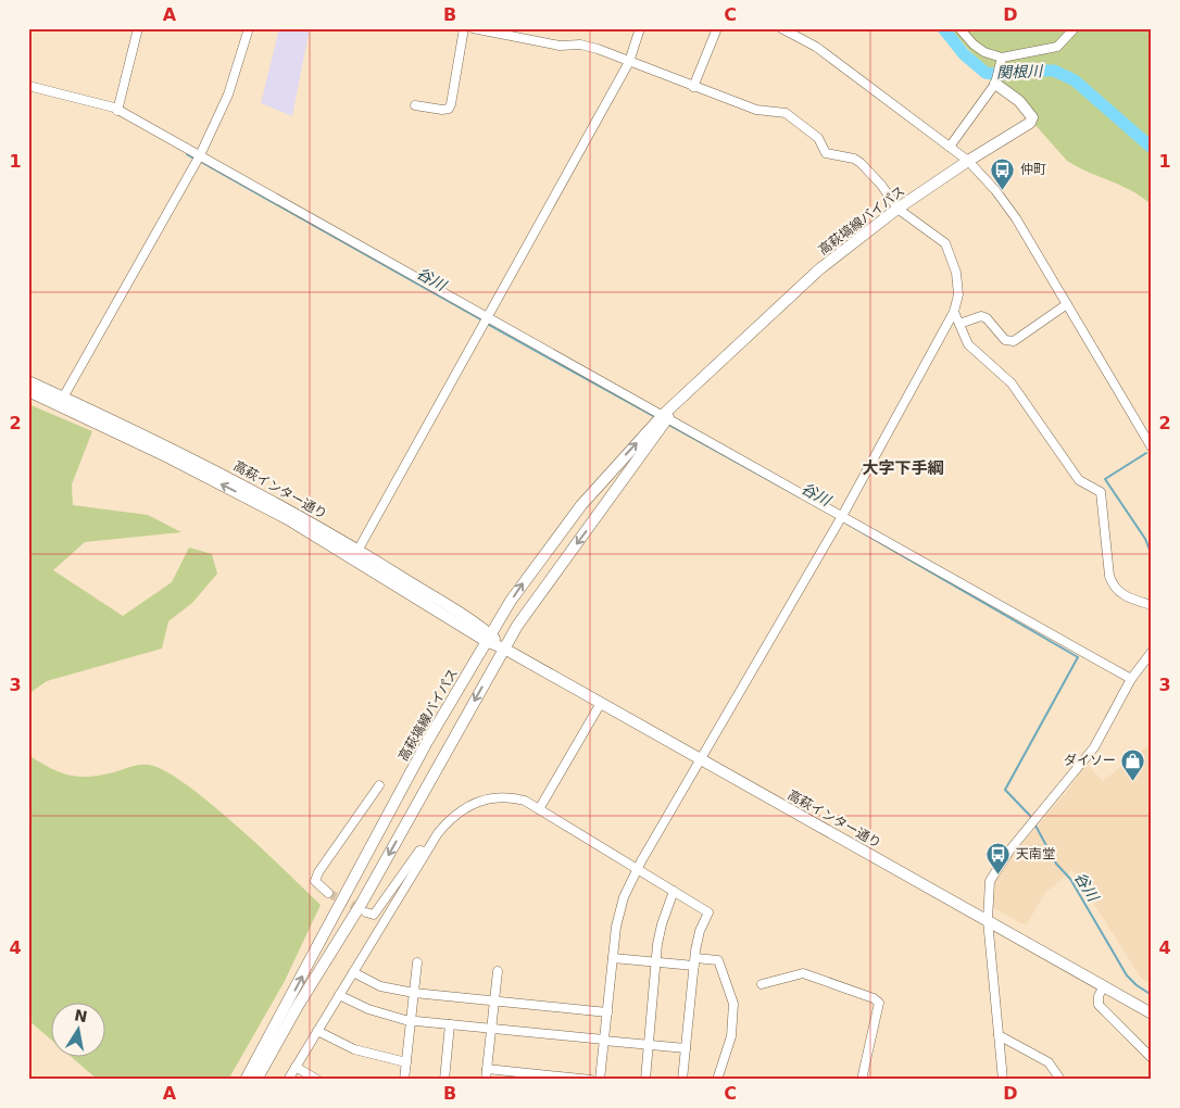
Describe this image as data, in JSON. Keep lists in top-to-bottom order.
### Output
{
  "streets": {
    "main road": ["高萩塙線バイパス", "高萩インター通り"]
  },
  "crossings": [
    ["高萩塙線バイパス", "高萩インター通り"]
  ],
  "districts": ["大字下手綱"],
  "water": ["関根川", "谷川"],
  "places": {
    "bus stop": ["仲町", "天南堂"],
    "shop": ["ダイソー"]
  },
  "north": "top",
  "grid": {
    "columns": [
      "A",
      "B",
      "C",
      "D"
    ],
    "rows": [
      "1",
      "2",
      "3",
      "4"
    ]
  }
}
